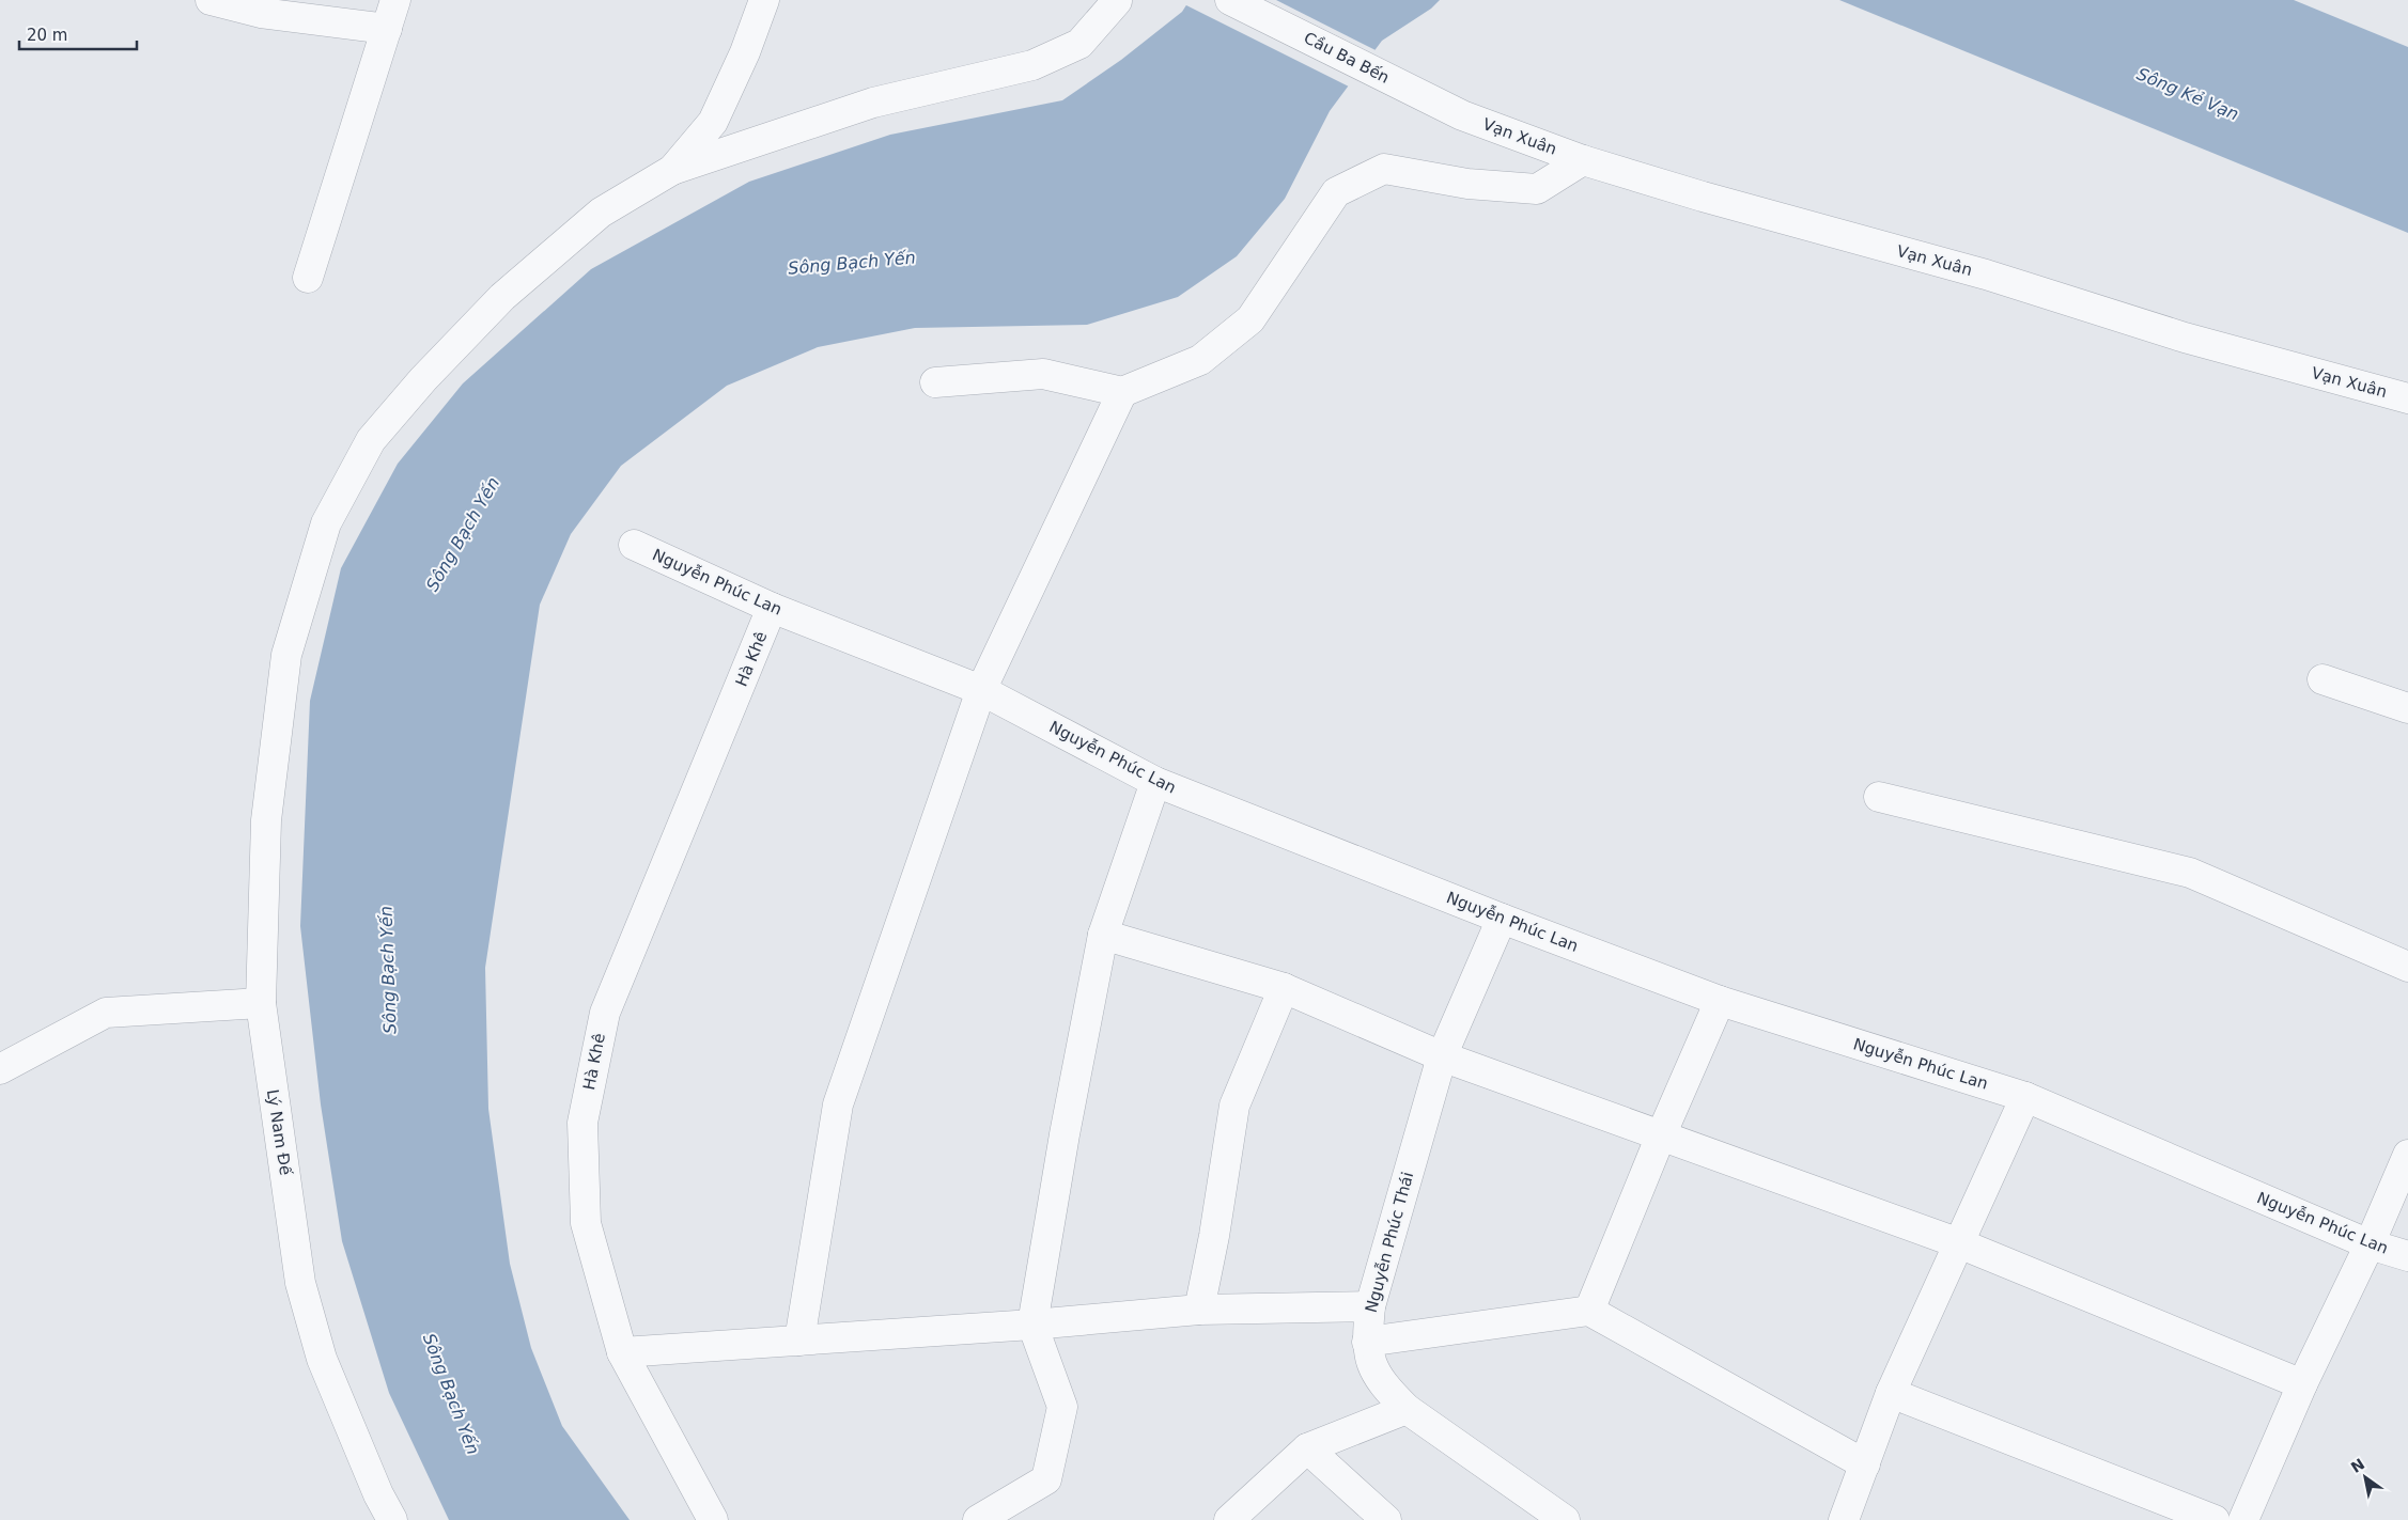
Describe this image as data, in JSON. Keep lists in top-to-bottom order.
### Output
{
  "streets": {
    "street": [
      "Cầu Ba Bến",
      "Vạn Xuân",
      "Nguyễn Phúc Lan",
      "Hà Khê",
      "Lý Nam Đế",
      "Nguyễn Phúc Thái"
    ]
  },
  "crossings": [
    ["Cầu Ba Bến", "Vạn Xuân"],
    ["Nguyễn Phúc Lan", "Hà Khê"],
    ["Nguyễn Phúc Lan", "Nguyễn Phúc Thái"]
  ],
  "water": ["Sông Kẻ Vạn", "Sông Bạch Yến"],
  "scale_bar": "20 m",
  "north": "top left"
}
